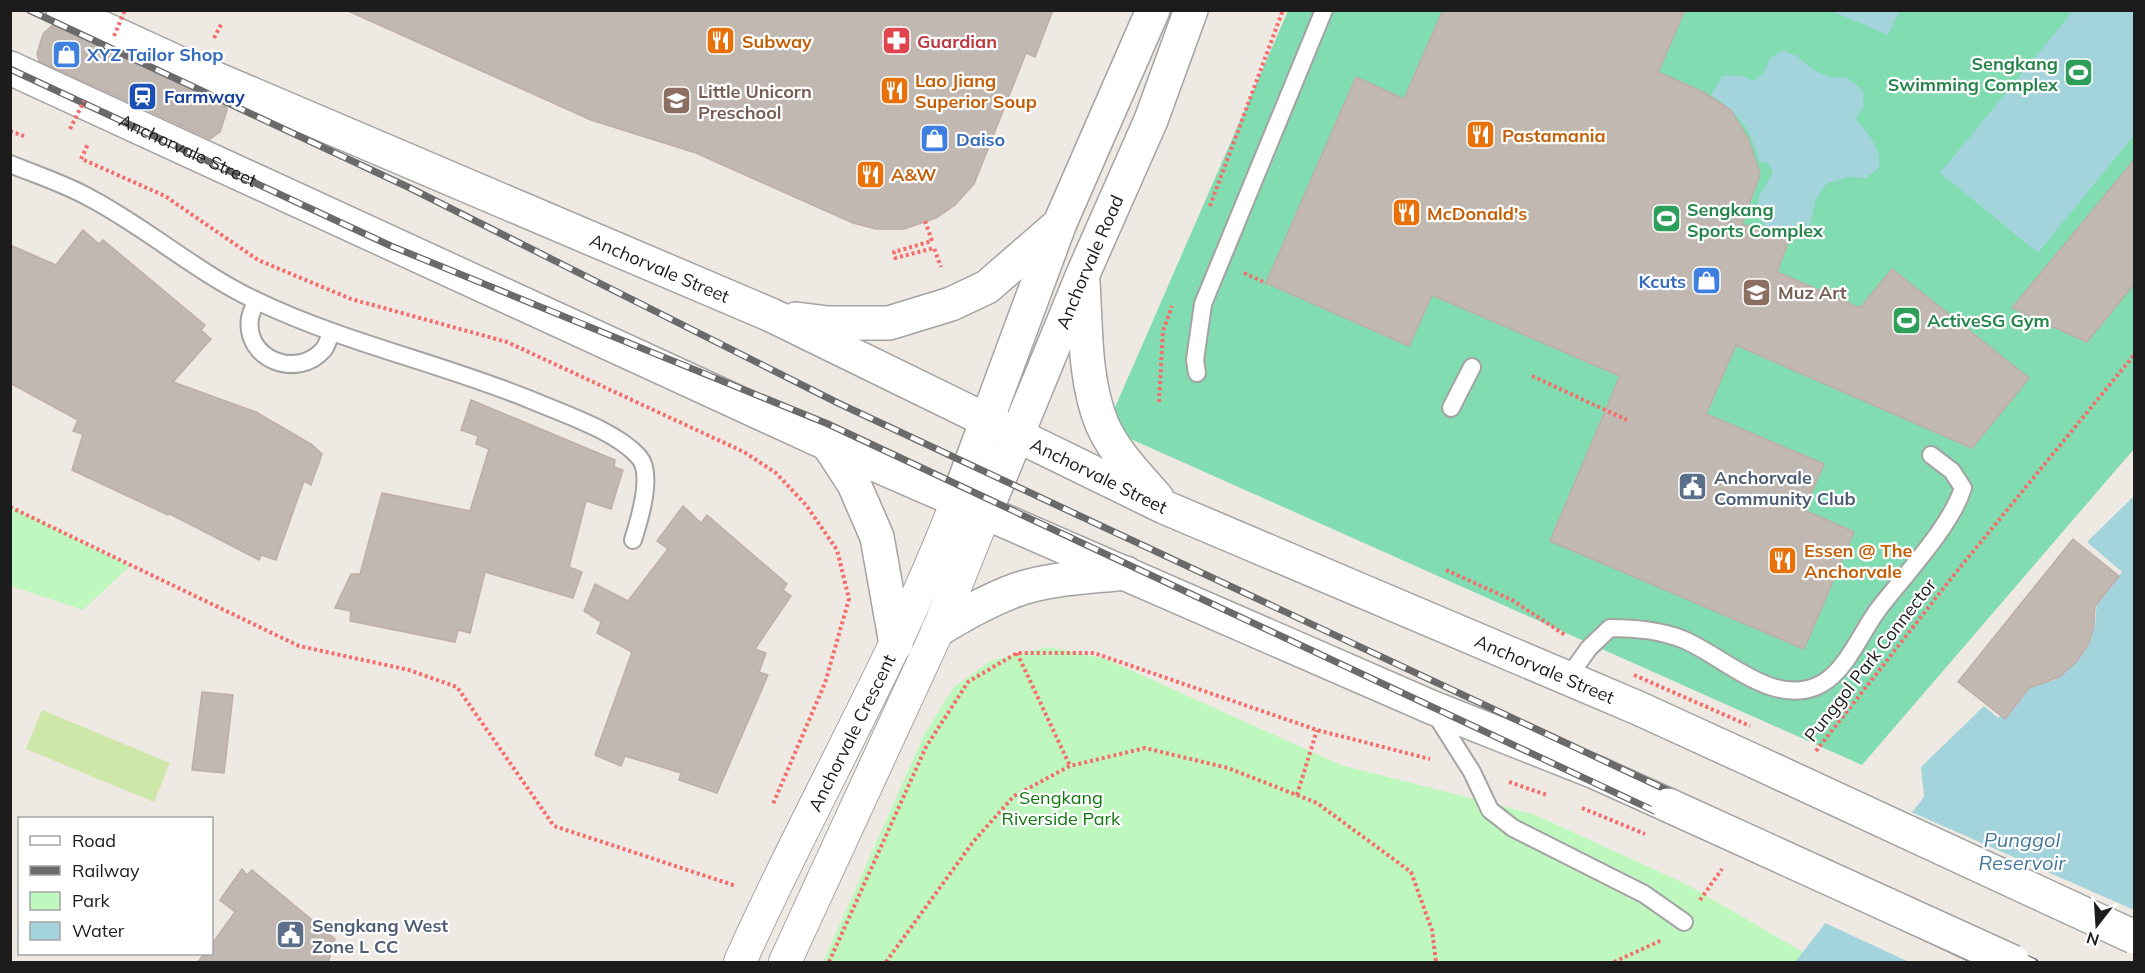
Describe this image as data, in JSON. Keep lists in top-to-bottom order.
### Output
{
  "streets": {
    "street": ["Anchorvale Street", "Anchorvale Road", "Anchorvale Crescent"],
    "path": ["Punggol Park Connector"]
  },
  "crossings": [
    ["Anchorvale Street", "Anchorvale Road"],
    ["Anchorvale Street", "Anchorvale Crescent"],
    ["Anchorvale Road", "Anchorvale Crescent"]
  ],
  "water": ["Punggol Reservoir"],
  "parks": ["Sengkang Riverside Park"],
  "places": {
    "restaurant": [
      "Subway",
      "Lao Jiang Superior Soup",
      "Pastamania",
      "A&W",
      "McDonald's",
      "Essen @ The Anchorvale"
    ],
    "pharmacy": ["Guardian"],
    "shop": ["XYZ Tailor Shop", "Daiso", "Kcuts"],
    "sports": ["Sengkang Swimming Complex", "Sengkang Sports Complex", "ActiveSG Gym"],
    "station": ["Farmway"],
    "school or university": ["Little Unicorn Preschool", "Muz Art"],
    "public building": ["Anchorvale Community Club", "Sengkang West Zone L CC"]
  },
  "legend": [
    "Road",
    "Railway",
    "Park",
    "Water"
  ],
  "north": "bottom"
}
